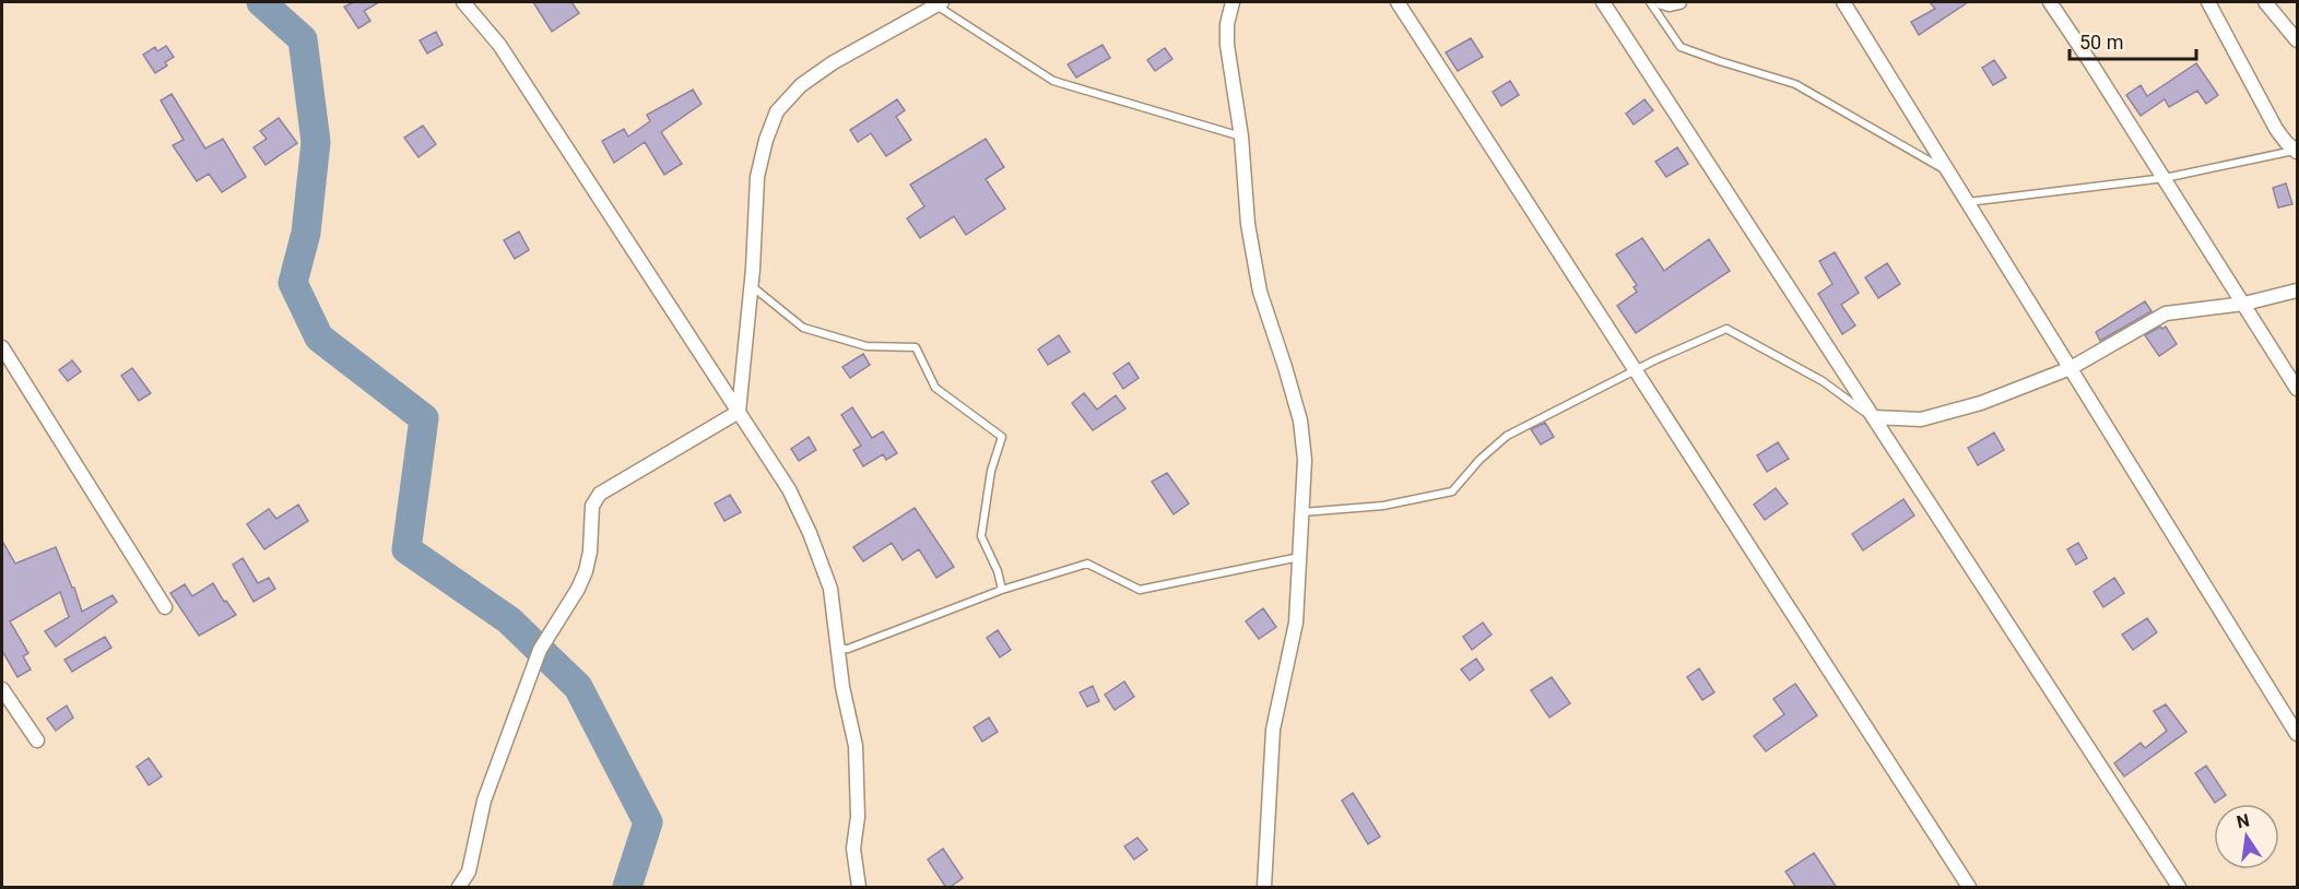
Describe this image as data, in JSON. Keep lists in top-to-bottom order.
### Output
{
  "scale_bar": "50 m",
  "north": "top"
}
